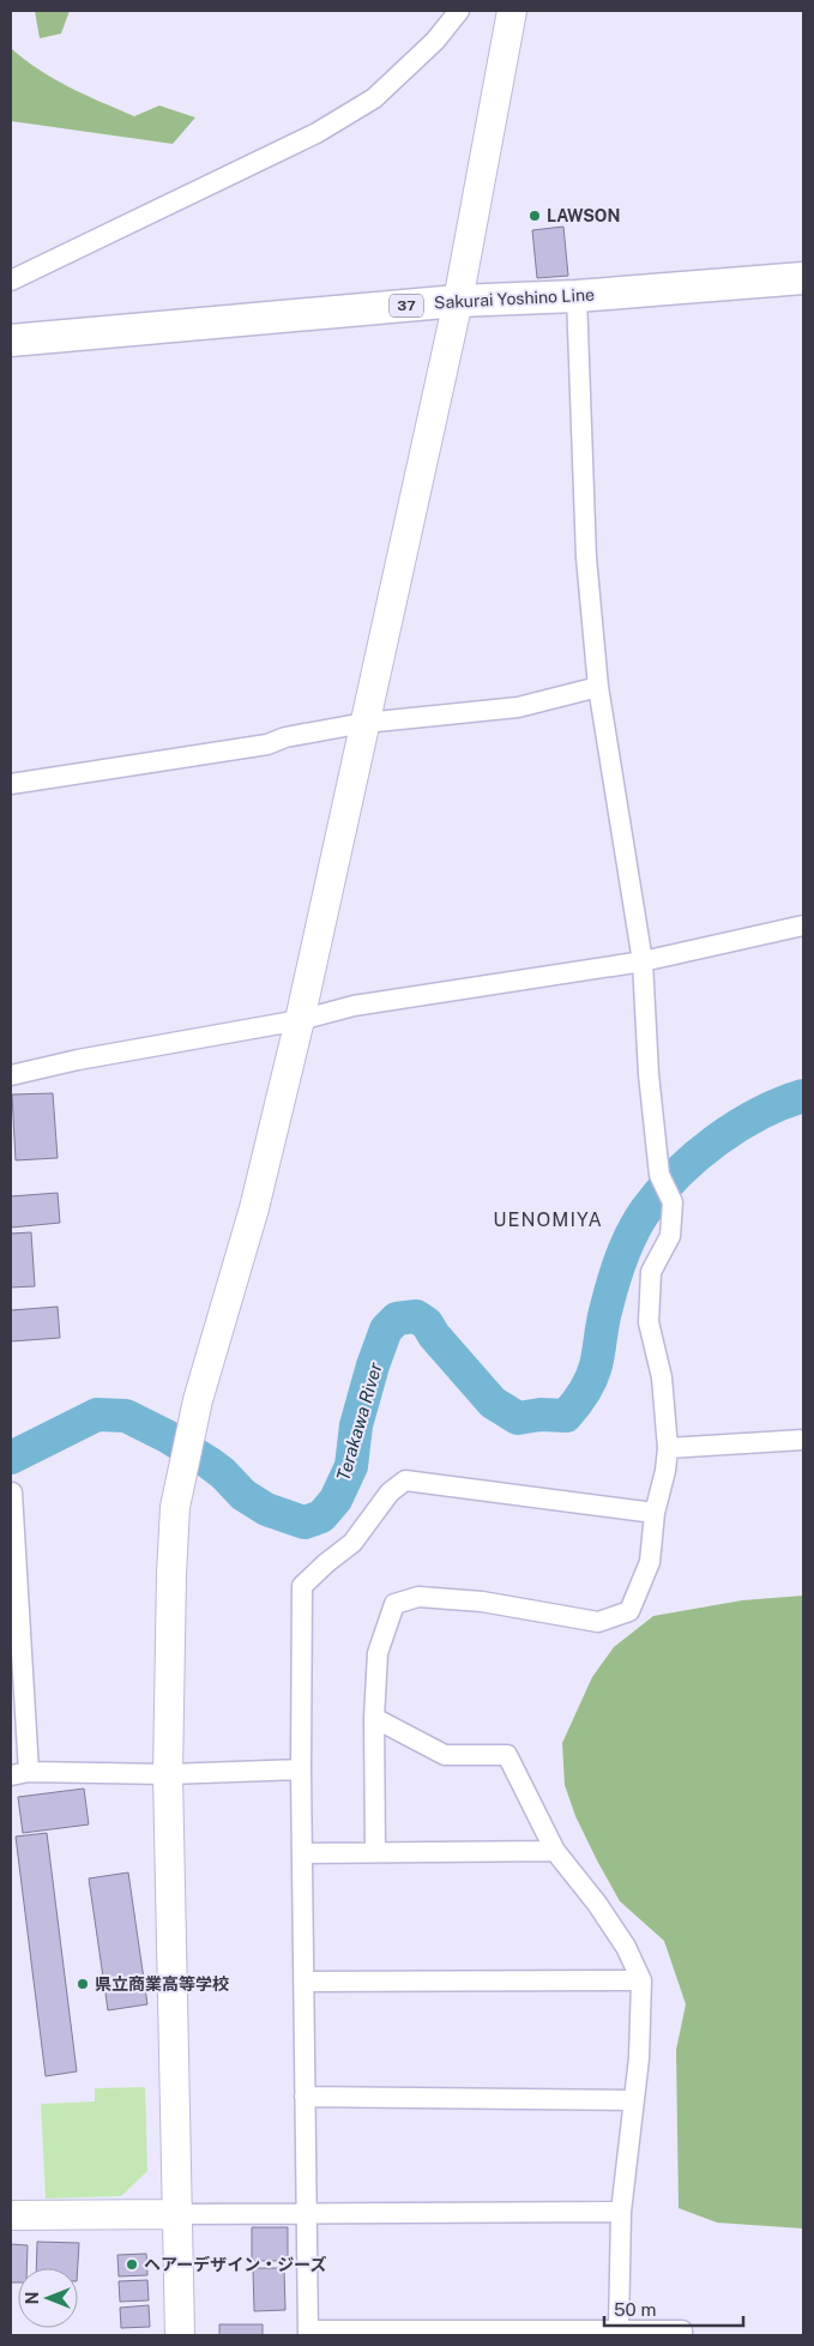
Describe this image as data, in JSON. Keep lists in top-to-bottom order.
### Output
{
  "streets": {
    "main road": ["Sakurai Yoshino Line", "37"]
  },
  "districts": ["UENOMIYA"],
  "water": ["Terakawa River"],
  "places": ["LAWSON", "県立商業高等学校", "ヘアーデザイン・ジーズ"],
  "scale_bar": "50 m",
  "north": "left"
}
